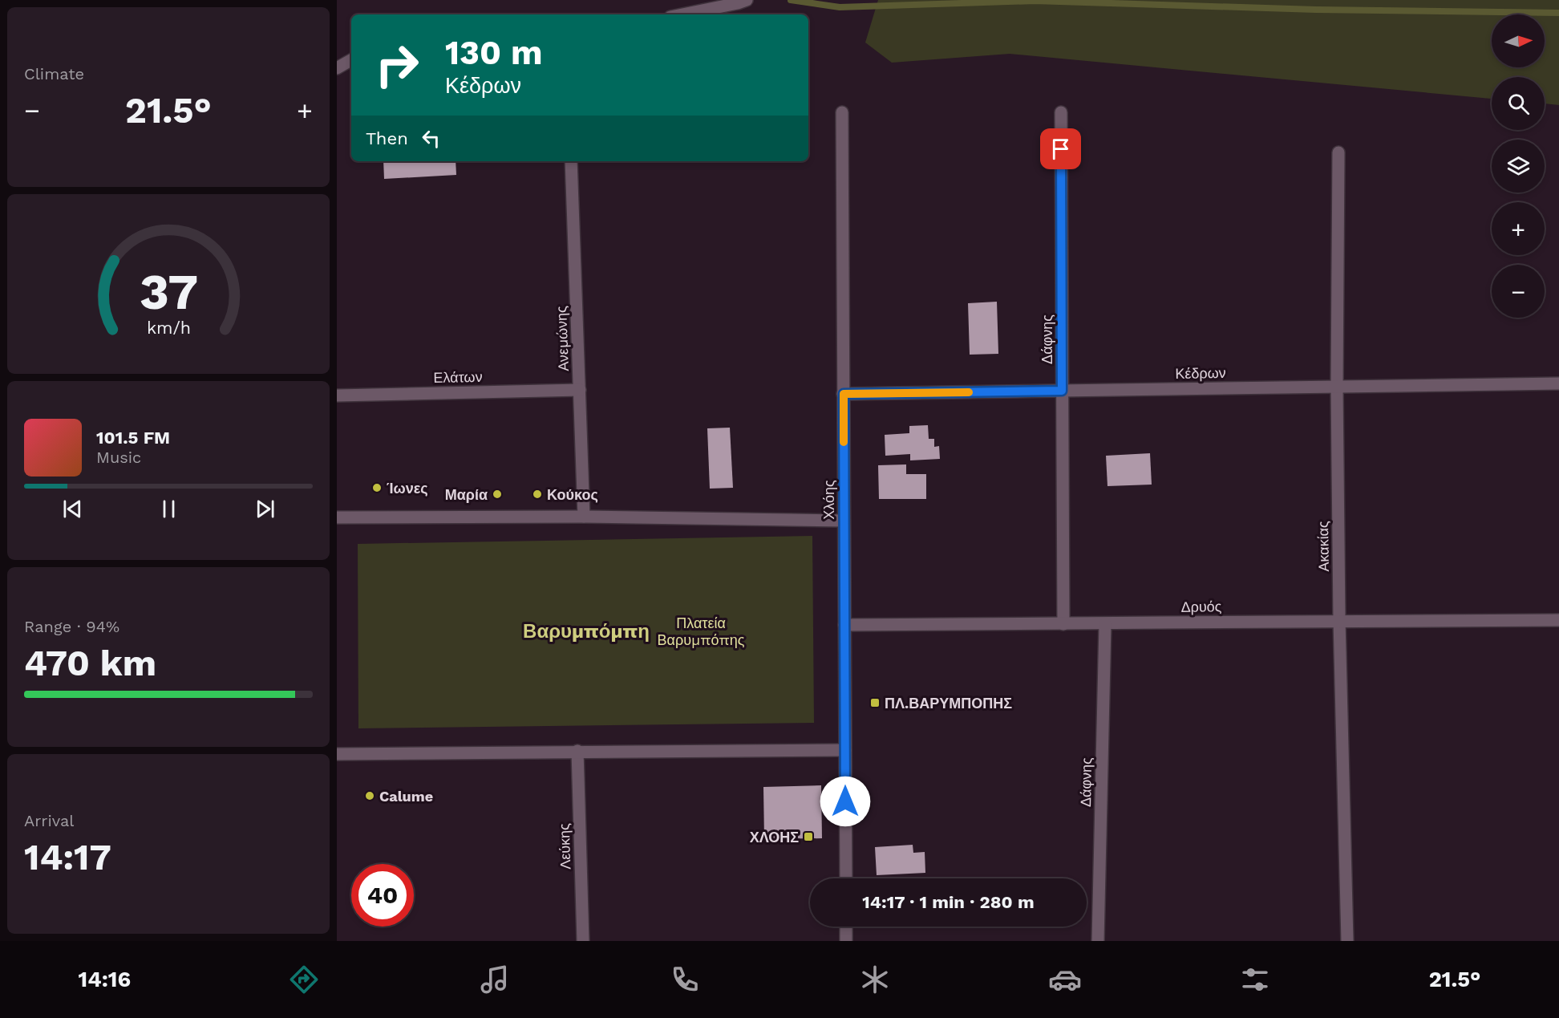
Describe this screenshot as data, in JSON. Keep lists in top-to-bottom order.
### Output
{
  "streets": {
    "street": [
      "Ανεμώνης",
      "Δάφνης",
      "Κέδρων",
      "Ελάτων",
      "Χλόης",
      "Ακακίας",
      "Δρυός",
      "Λεύκης"
    ]
  },
  "crossings": [
    ["Ανεμώνης", "Ελάτων"],
    ["Δάφνης", "Κέδρων"],
    ["Δάφνης", "Δρυός"],
    ["Κέδρων", "Χλόης"],
    ["Κέδρων", "Ακακίας"],
    ["Χλόης", "Δρυός"],
    ["Ακακίας", "Δρυός"]
  ],
  "districts": ["Βαρυμπόμπη"],
  "parks": ["Πλατεία Βαρυμπόπης"],
  "places": {
    "other": [
      "Ίωνες",
      "Μαρία",
      "Κούκος",
      "Calume"
    ],
    "transit": ["ΠΛ.ΒΑΡΥΜΠΟΠΗΣ", "ΧΛΟΗΣ"]
  },
  "north": "right",
  "page": {
    "tile": [
      "Climate",
      ["Range · 94%", "470 km"],
      ["Arrival", "14:17"]
    ],
    "map_buttons": ["+", "−"],
    "turn": ["130 m", "Κέδρων"],
    "heat": ["−", "21.5°", "+"],
    "then": "Then",
    "song": ["101.5 FM", "Music"],
    "limit": "40",
    "trip": "14:17 · 1 min · 280 m",
    "tabs": ["14:16", "21.5°"],
    "gauge": ["37", "km/h"]
  }
}
